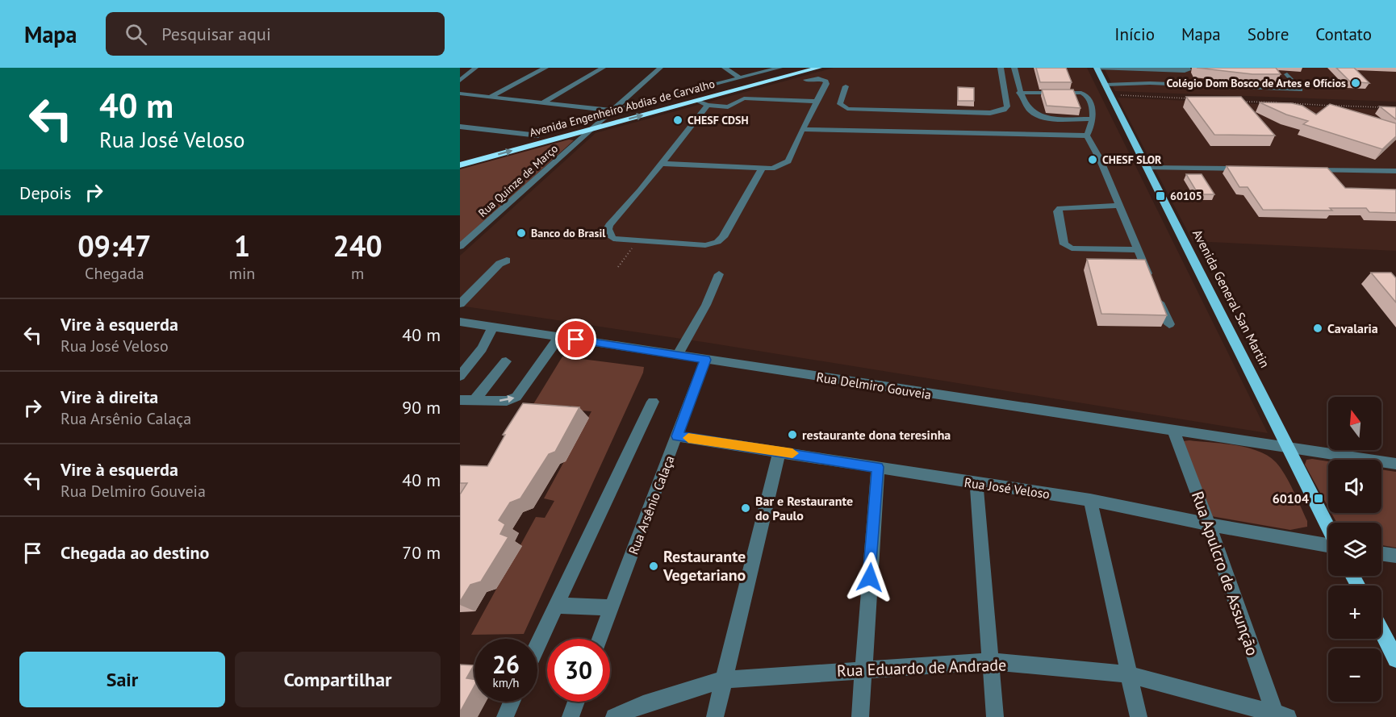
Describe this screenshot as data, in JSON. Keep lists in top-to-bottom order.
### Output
{
  "streets": {
    "highway": ["Avenida Engenheiro Abdias de Carvalho"],
    "main road": ["Avenida General San Martin"],
    "street": [
      "Rua Quinze de Março",
      "Rua Delmiro Gouveia",
      "Rua José Veloso",
      "Rua Arsênio Calaça",
      "Rua Apulcro de Assunção",
      "Rua Eduardo de Andrade"
    ]
  },
  "crossings": [
    ["Avenida Engenheiro Abdias de Carvalho", "Rua Quinze de Março"],
    ["Avenida General San Martin", "Rua Delmiro Gouveia"],
    ["Rua Delmiro Gouveia", "Rua Arsênio Calaça"],
    ["Rua Delmiro Gouveia", "Rua Apulcro de Assunção"],
    ["Rua José Veloso", "Rua Arsênio Calaça"],
    ["Rua José Veloso", "Rua Apulcro de Assunção"],
    ["Rua Apulcro de Assunção", "Rua Eduardo de Andrade"]
  ],
  "places": {
    "other": [
      "Colégio Dom Bosco de Artes e Ofícios",
      "CHESF CDSH",
      "CHESF SLOR",
      "Banco do Brasil",
      "Cavalaria",
      "restaurante dona teresinha",
      "Bar e Restaurante do Paulo",
      "Restaurante Vegetariano"
    ],
    "transit": ["60105", "60104"]
  },
  "north": "top",
  "page": {
    "header": "Mapa",
    "search": "Pesquisar aqui",
    "nav": [
      "Início",
      "Mapa",
      "Sobre",
      "Contato"
    ],
    "turn": ["40 m", "Rua José Veloso"],
    "then": "Depois",
    "eta": [
      "09:47",
      "Chegada",
      "1",
      "min",
      "240",
      "m"
    ],
    "list": [
      {
        "name": "Vire à esquerda",
        "note": "Rua José Veloso",
        "value": "40 m"
      },
      {
        "name": "Vire à direita",
        "note": "Rua Arsênio Calaça",
        "value": "90 m"
      },
      {
        "name": "Vire à esquerda",
        "note": "Rua Delmiro Gouveia",
        "value": "40 m"
      },
      {
        "name": "Chegada ao destino",
        "value": "70 m"
      }
    ],
    "map_buttons": ["+", "−"],
    "speed": "26 km/h",
    "limit": "30",
    "buttons": ["Sair", "Compartilhar"]
  }
}
